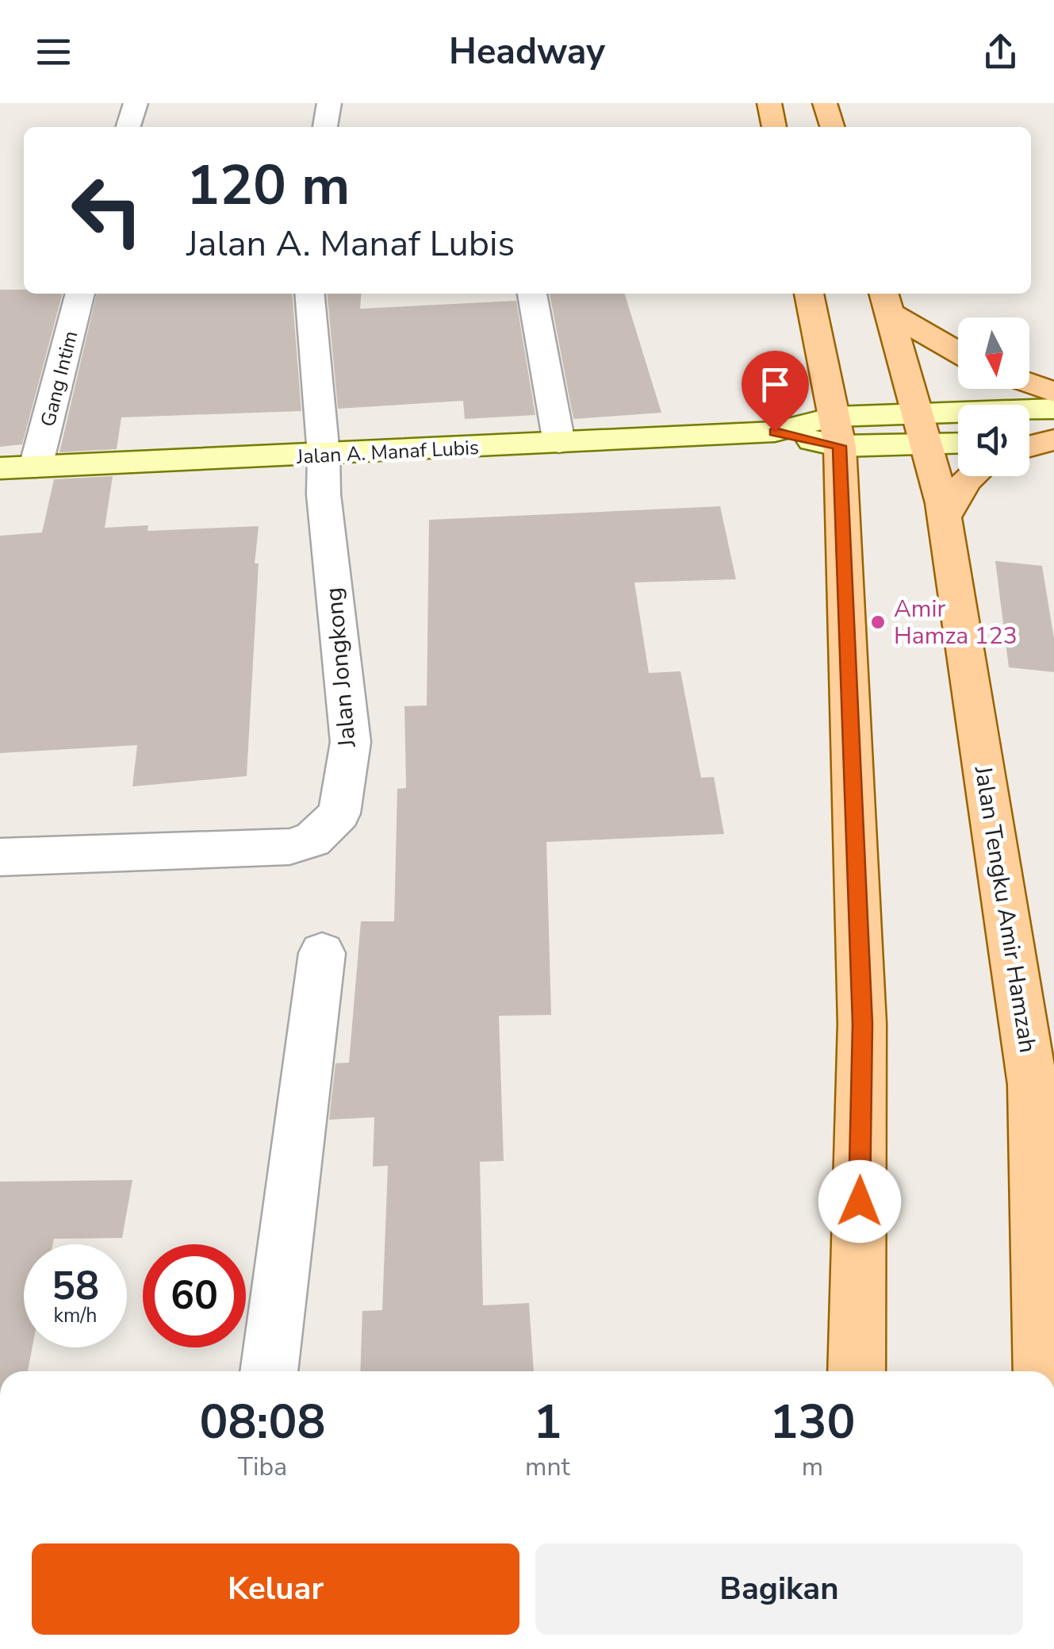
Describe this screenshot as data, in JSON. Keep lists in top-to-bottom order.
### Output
{
  "streets": {
    "main road": ["Jalan Tengku Amir Hamzah"],
    "street": ["Gang Intim", "Jalan A. Manaf Lubis", "Jalan Jongkong"]
  },
  "crossings": [
    ["Gang Intim", "Jalan A. Manaf Lubis"],
    ["Jalan A. Manaf Lubis", "Jalan Jongkong"],
    ["Jalan A. Manaf Lubis", "Jalan Tengku Amir Hamzah"]
  ],
  "places": ["Amir Hamza 123"],
  "north": "bottom",
  "page": {
    "header": "Headway",
    "turn": ["120 m", "Jalan A. Manaf Lubis"],
    "speed": "58 km/h",
    "limit": "60",
    "eta": [
      "08:08",
      "Tiba",
      "1",
      "mnt",
      "130",
      "m"
    ],
    "buttons": ["Keluar", "Bagikan"]
  }
}
